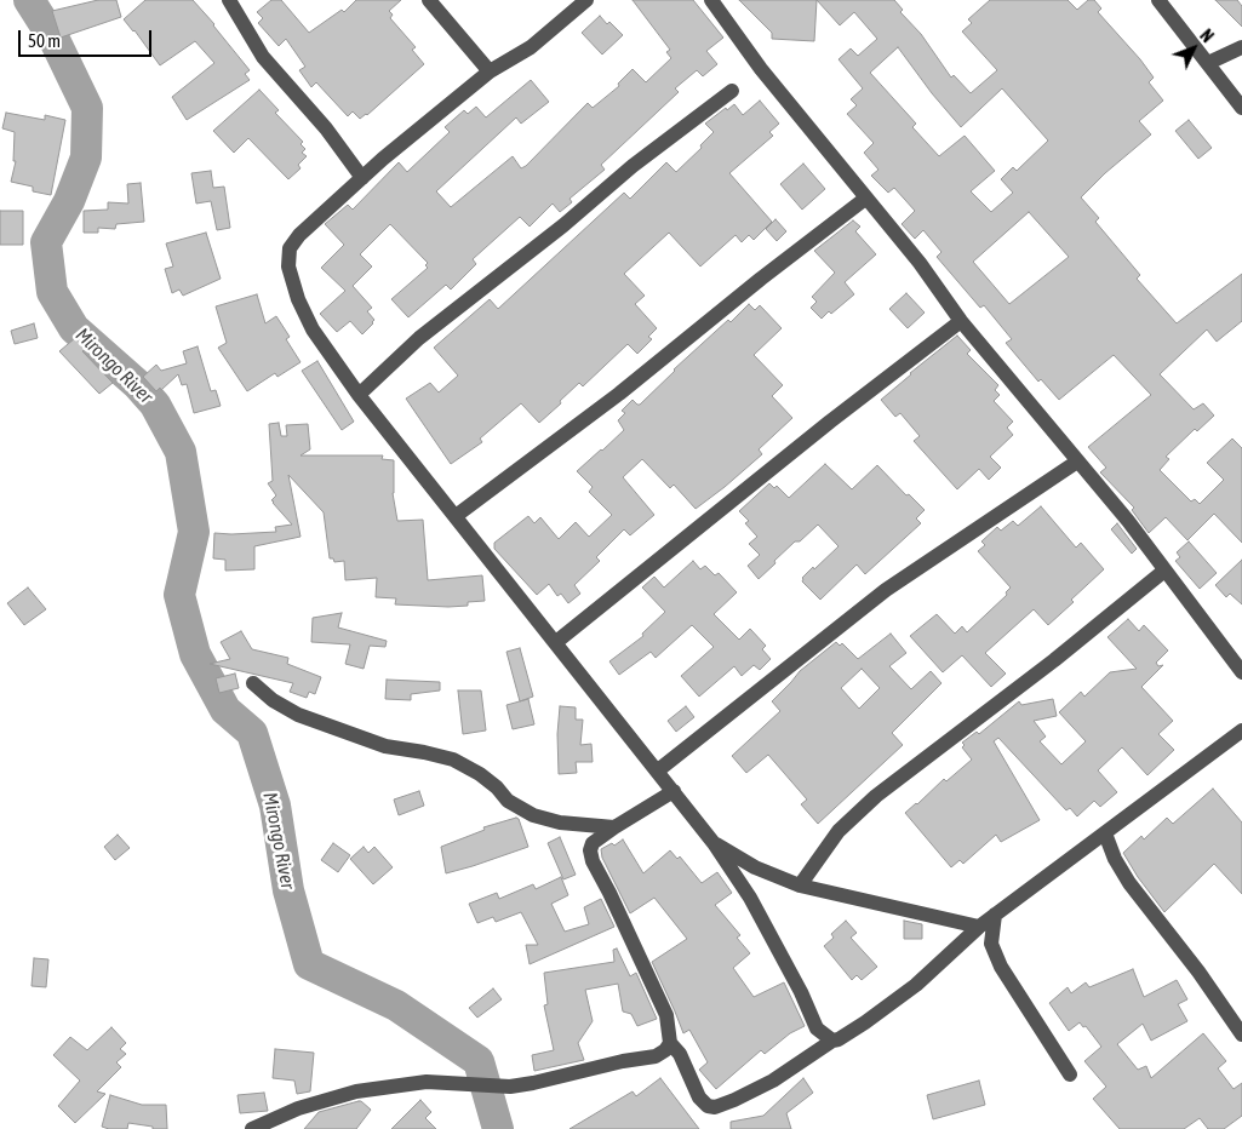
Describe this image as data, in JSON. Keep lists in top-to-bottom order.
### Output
{
  "water": ["Mirongo River"],
  "scale_bar": "50 m",
  "north": "top right"
}
